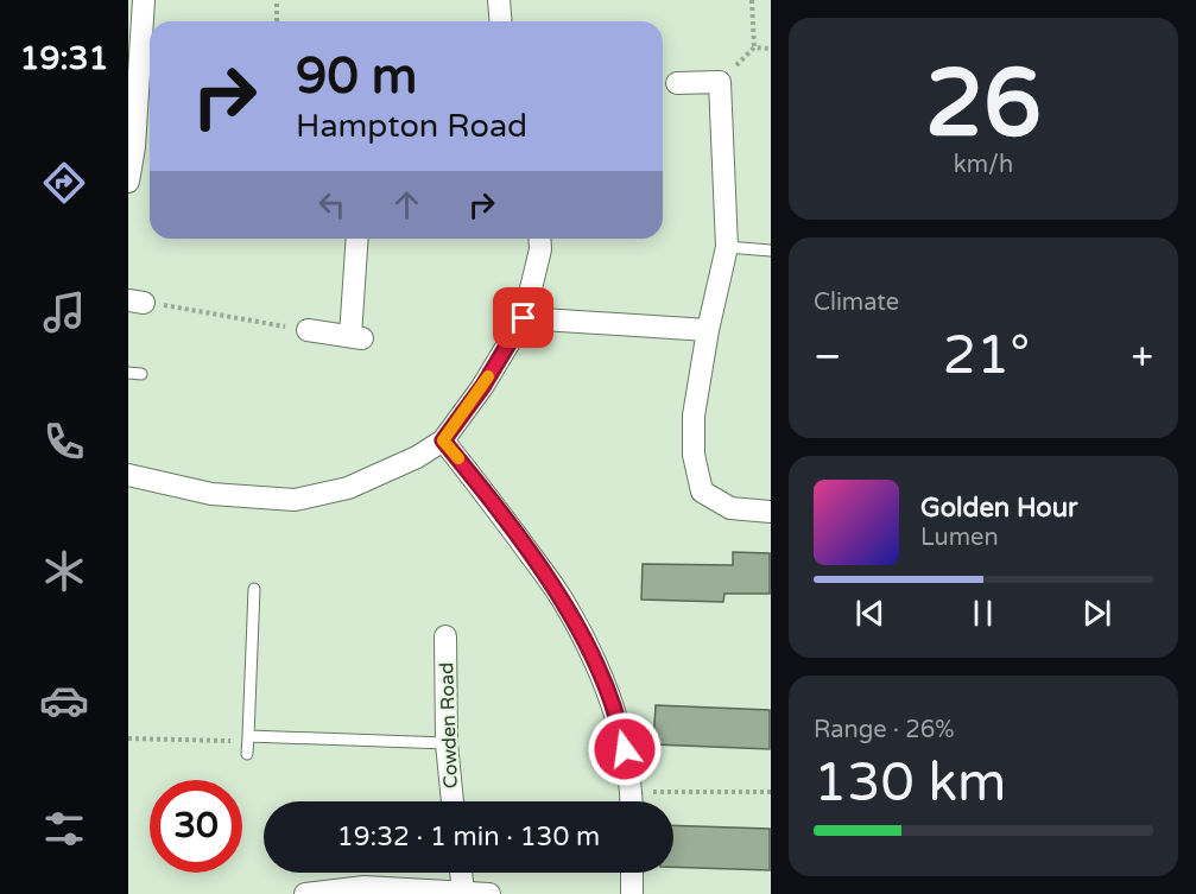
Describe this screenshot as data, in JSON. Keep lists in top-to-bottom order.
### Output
{
  "streets": {
    "street": ["Cowden Road"]
  },
  "page": {
    "tabs": "19:31",
    "tile": [
      ["26", "km/h"],
      "Climate",
      ["Range · 26%", "130 km"]
    ],
    "turn": ["90 m", "Hampton Road"],
    "heat": ["−", "21°", "+"],
    "song": ["Golden Hour", "Lumen"],
    "limit": "30",
    "trip": "19:32 · 1 min · 130 m"
  }
}
